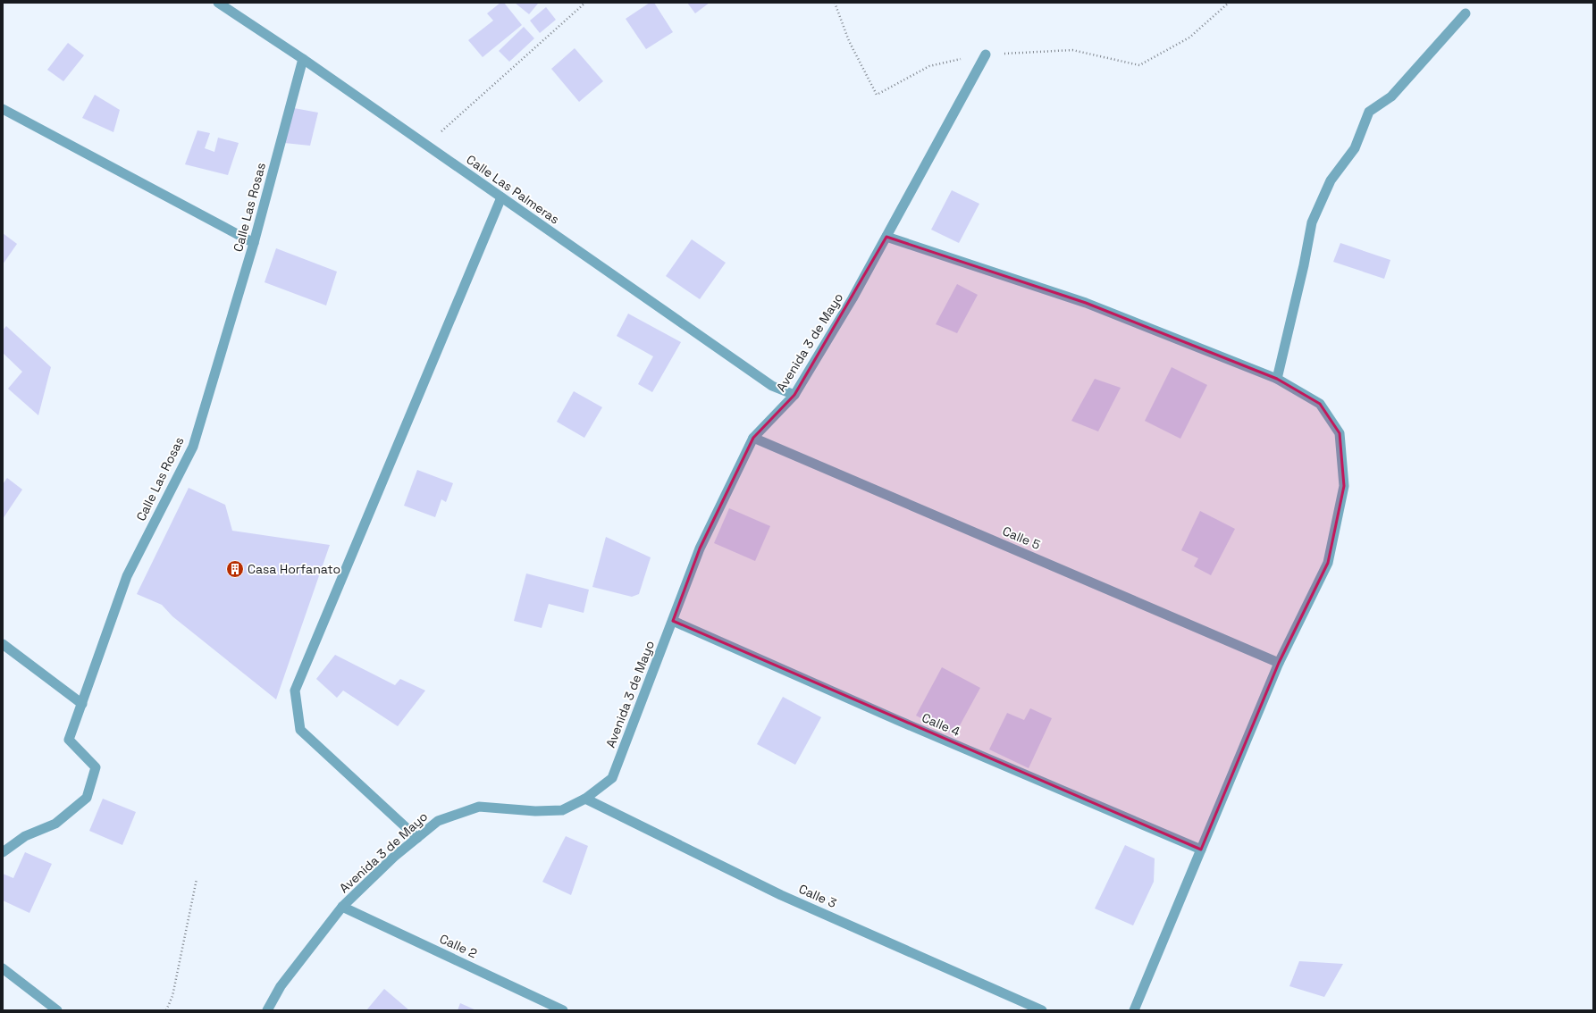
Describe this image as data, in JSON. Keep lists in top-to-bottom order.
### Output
{
  "streets": {
    "street": [
      "Calle Las Palmeras",
      "Calle Las Rosas",
      "Avenida 3 de Mayo",
      "Calle 5",
      "Calle 4",
      "Calle 3",
      "Calle 2"
    ]
  },
  "crossings": [
    ["Calle Las Palmeras", "Calle Las Rosas"],
    ["Calle Las Palmeras", "Avenida 3 de Mayo"],
    ["Avenida 3 de Mayo", "Calle 5"],
    ["Avenida 3 de Mayo", "Calle 4"],
    ["Avenida 3 de Mayo", "Calle 3"],
    ["Avenida 3 de Mayo", "Calle 2"]
  ],
  "places": {
    "building": ["Casa Horfanato"]
  }
}
